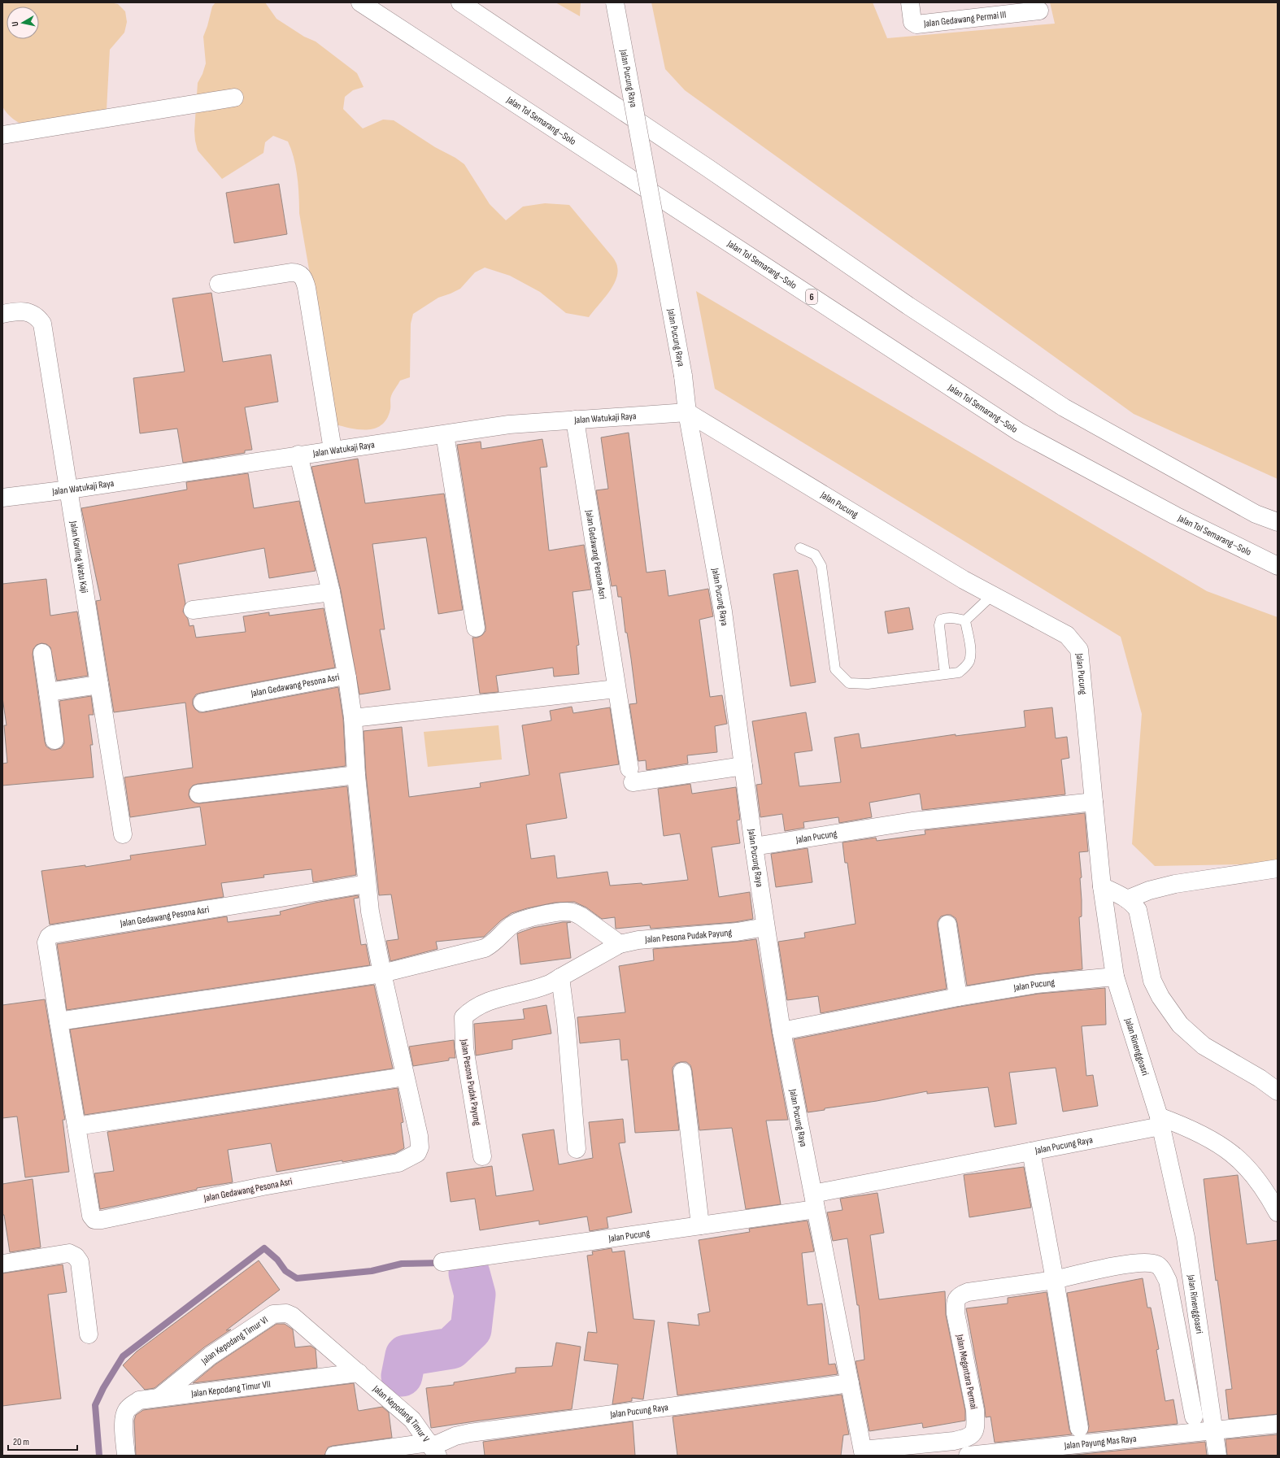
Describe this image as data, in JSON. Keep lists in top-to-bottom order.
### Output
{
  "streets": {
    "main road": [
      "Jalan Gedawang Permai III",
      "Jalan Pucung Raya",
      "Jalan Tol Semarang–Solo",
      "6",
      "Jalan Watukaji Raya",
      "Jalan Pucung",
      "Jalan Gedawang Pesona Asri",
      "Jalan Kavling Watu Kaji",
      "Jalan Pesona Pudak Payung",
      "Jalan Rinenggoasri",
      "Jalan Kepodang Timur VI",
      "Jalan Megantara Permai",
      "Jalan Kepodang Timur VII",
      "Jalan Kepodang Timur V",
      "Jalan Payung Mas Raya"
    ]
  },
  "crossings": [
    ["Jalan Pucung Raya", "Jalan Watukaji Raya"],
    ["Jalan Pucung Raya", "Jalan Pucung"],
    ["Jalan Pucung Raya", "Jalan Gedawang Pesona Asri"],
    ["Jalan Pucung Raya", "Jalan Pesona Pudak Payung"],
    ["Jalan Pucung Raya", "Jalan Rinenggoasri"],
    ["Jalan Pucung Raya", "Jalan Megantara Permai"],
    ["Jalan Pucung Raya", "Jalan Kepodang Timur V"],
    ["Jalan Watukaji Raya", "Jalan Pucung"],
    ["Jalan Watukaji Raya", "Jalan Gedawang Pesona Asri"],
    ["Jalan Watukaji Raya", "Jalan Kavling Watu Kaji"],
    ["Jalan Pucung", "Jalan Rinenggoasri"],
    ["Jalan Rinenggoasri", "Jalan Payung Mas Raya"],
    ["Jalan Kepodang Timur VI", "Jalan Kepodang Timur VII"],
    ["Jalan Kepodang Timur VI", "Jalan Kepodang Timur V"],
    ["Jalan Kepodang Timur VII", "Jalan Kepodang Timur V"]
  ],
  "scale_bar": "20 m",
  "north": "left"
}
